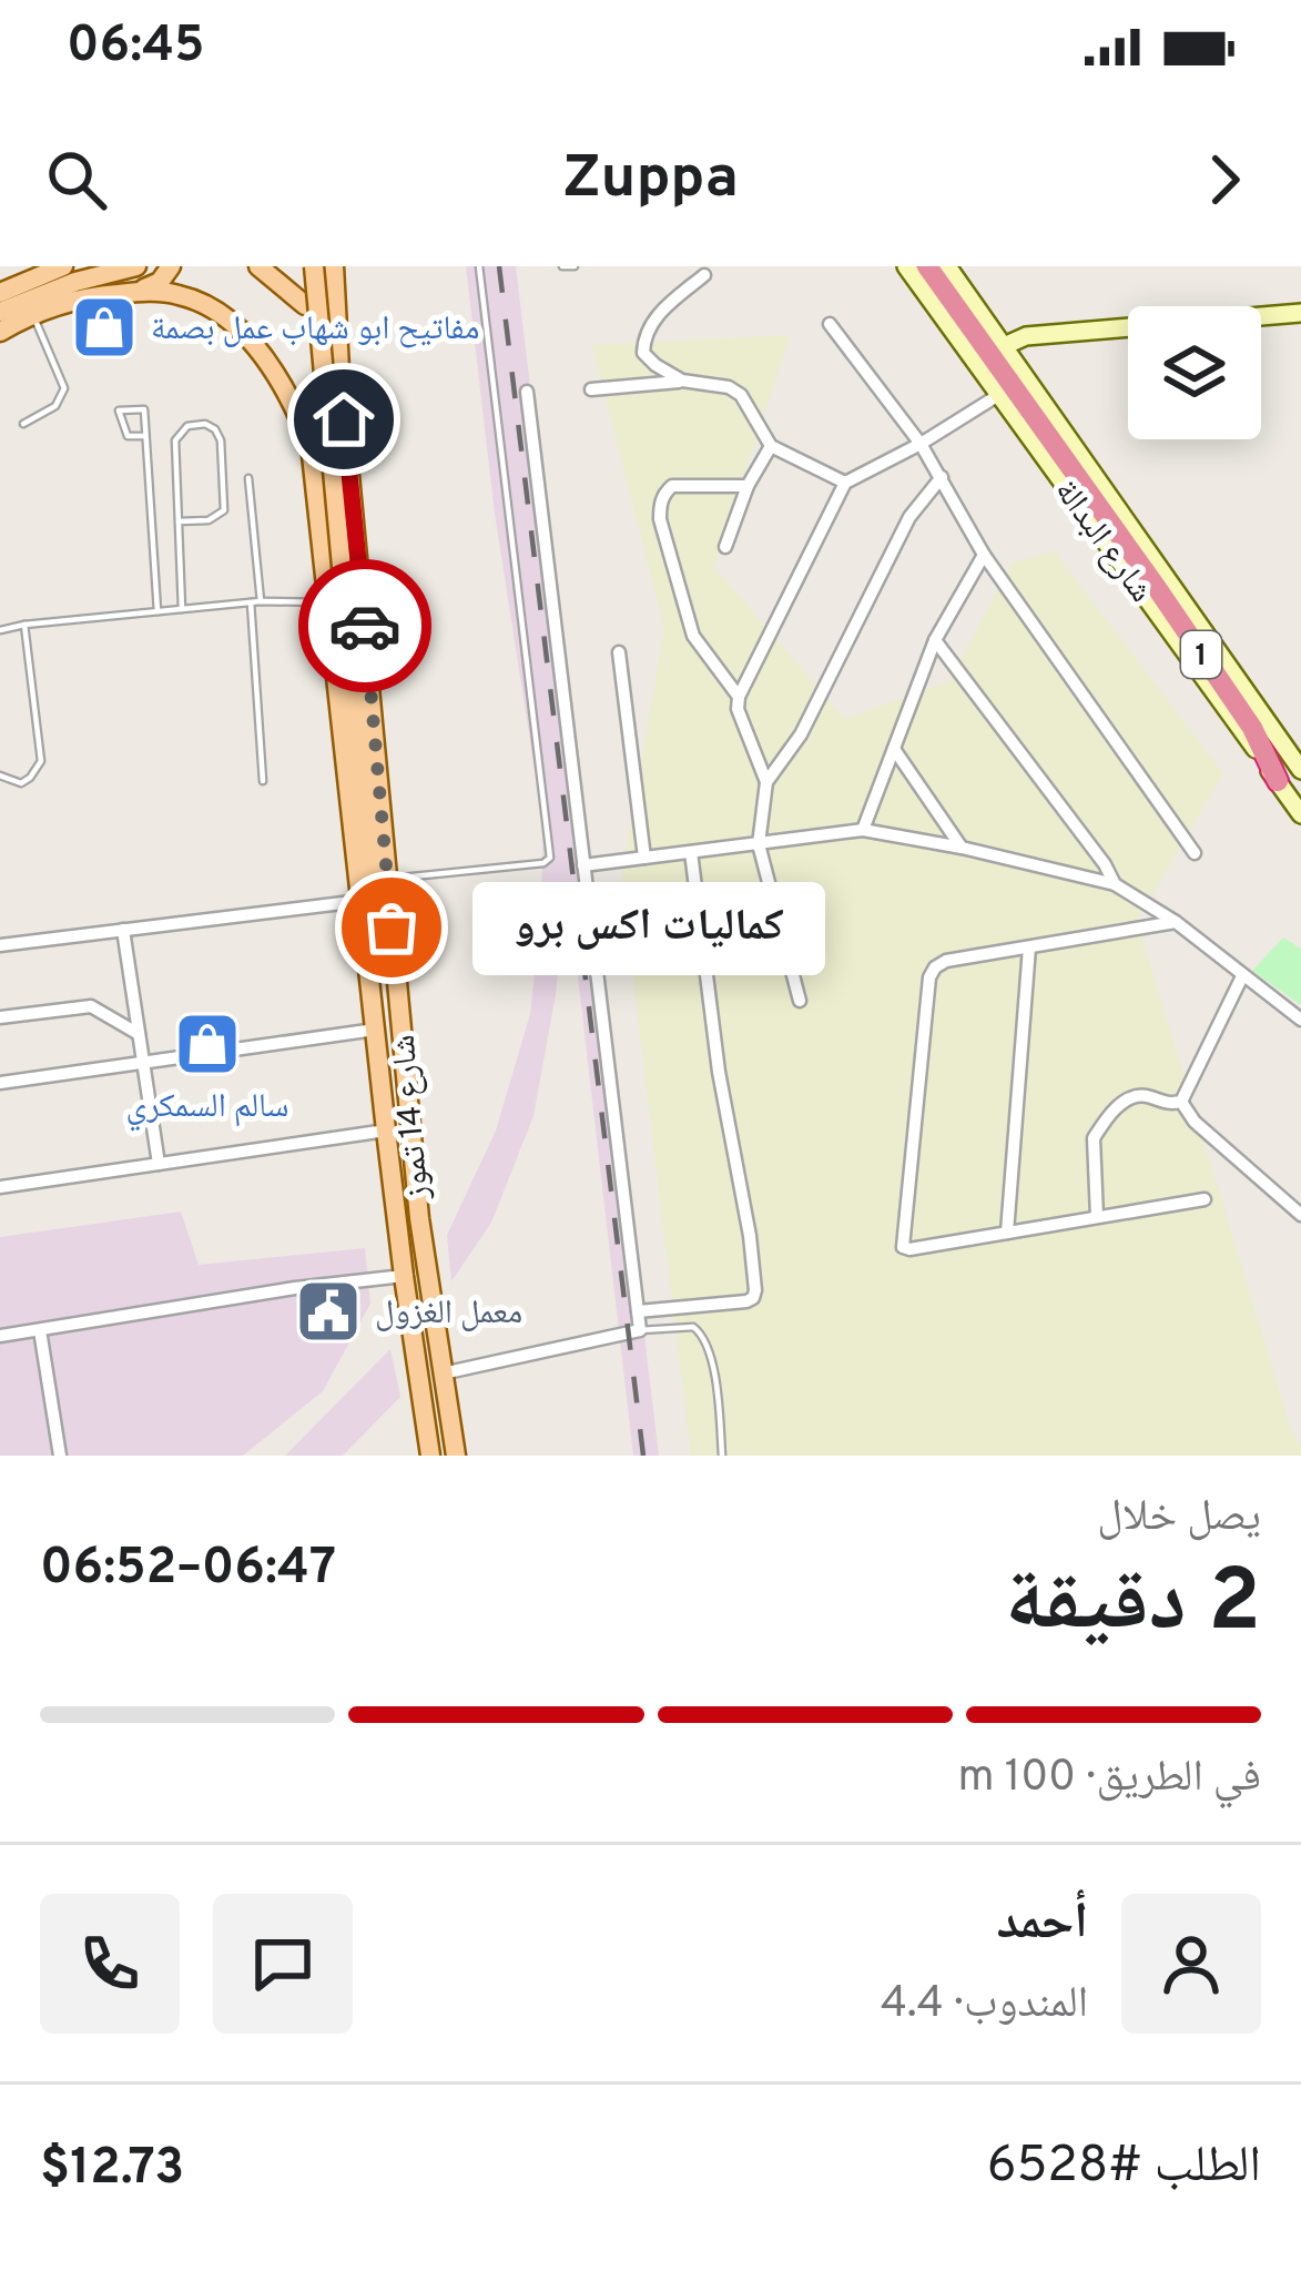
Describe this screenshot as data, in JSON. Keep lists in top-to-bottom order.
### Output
{
  "streets": {
    "highway": ["1"],
    "main road": ["شارع البدالة", "شارع 14 تموز"]
  },
  "places": {
    "shop": ["مفاتيح ابو شهاب عمل بصمة", "سالم السمكري"],
    "other": ["كماليات اكس برو"],
    "public building": ["معمل الغزول"]
  },
  "page": {
    "status": "06:45",
    "header": "Zuppa",
    "bubble": "كماليات اكس برو",
    "heading": ["2 دقيقة", "يصل خلال", "06:47–06:52"],
    "panel": [
      "أحمد",
      "المندوب · 4.4",
      "الطلب #6528",
      "$12.73"
    ],
    "bar": "في الطريق · 100 m"
  }
}
